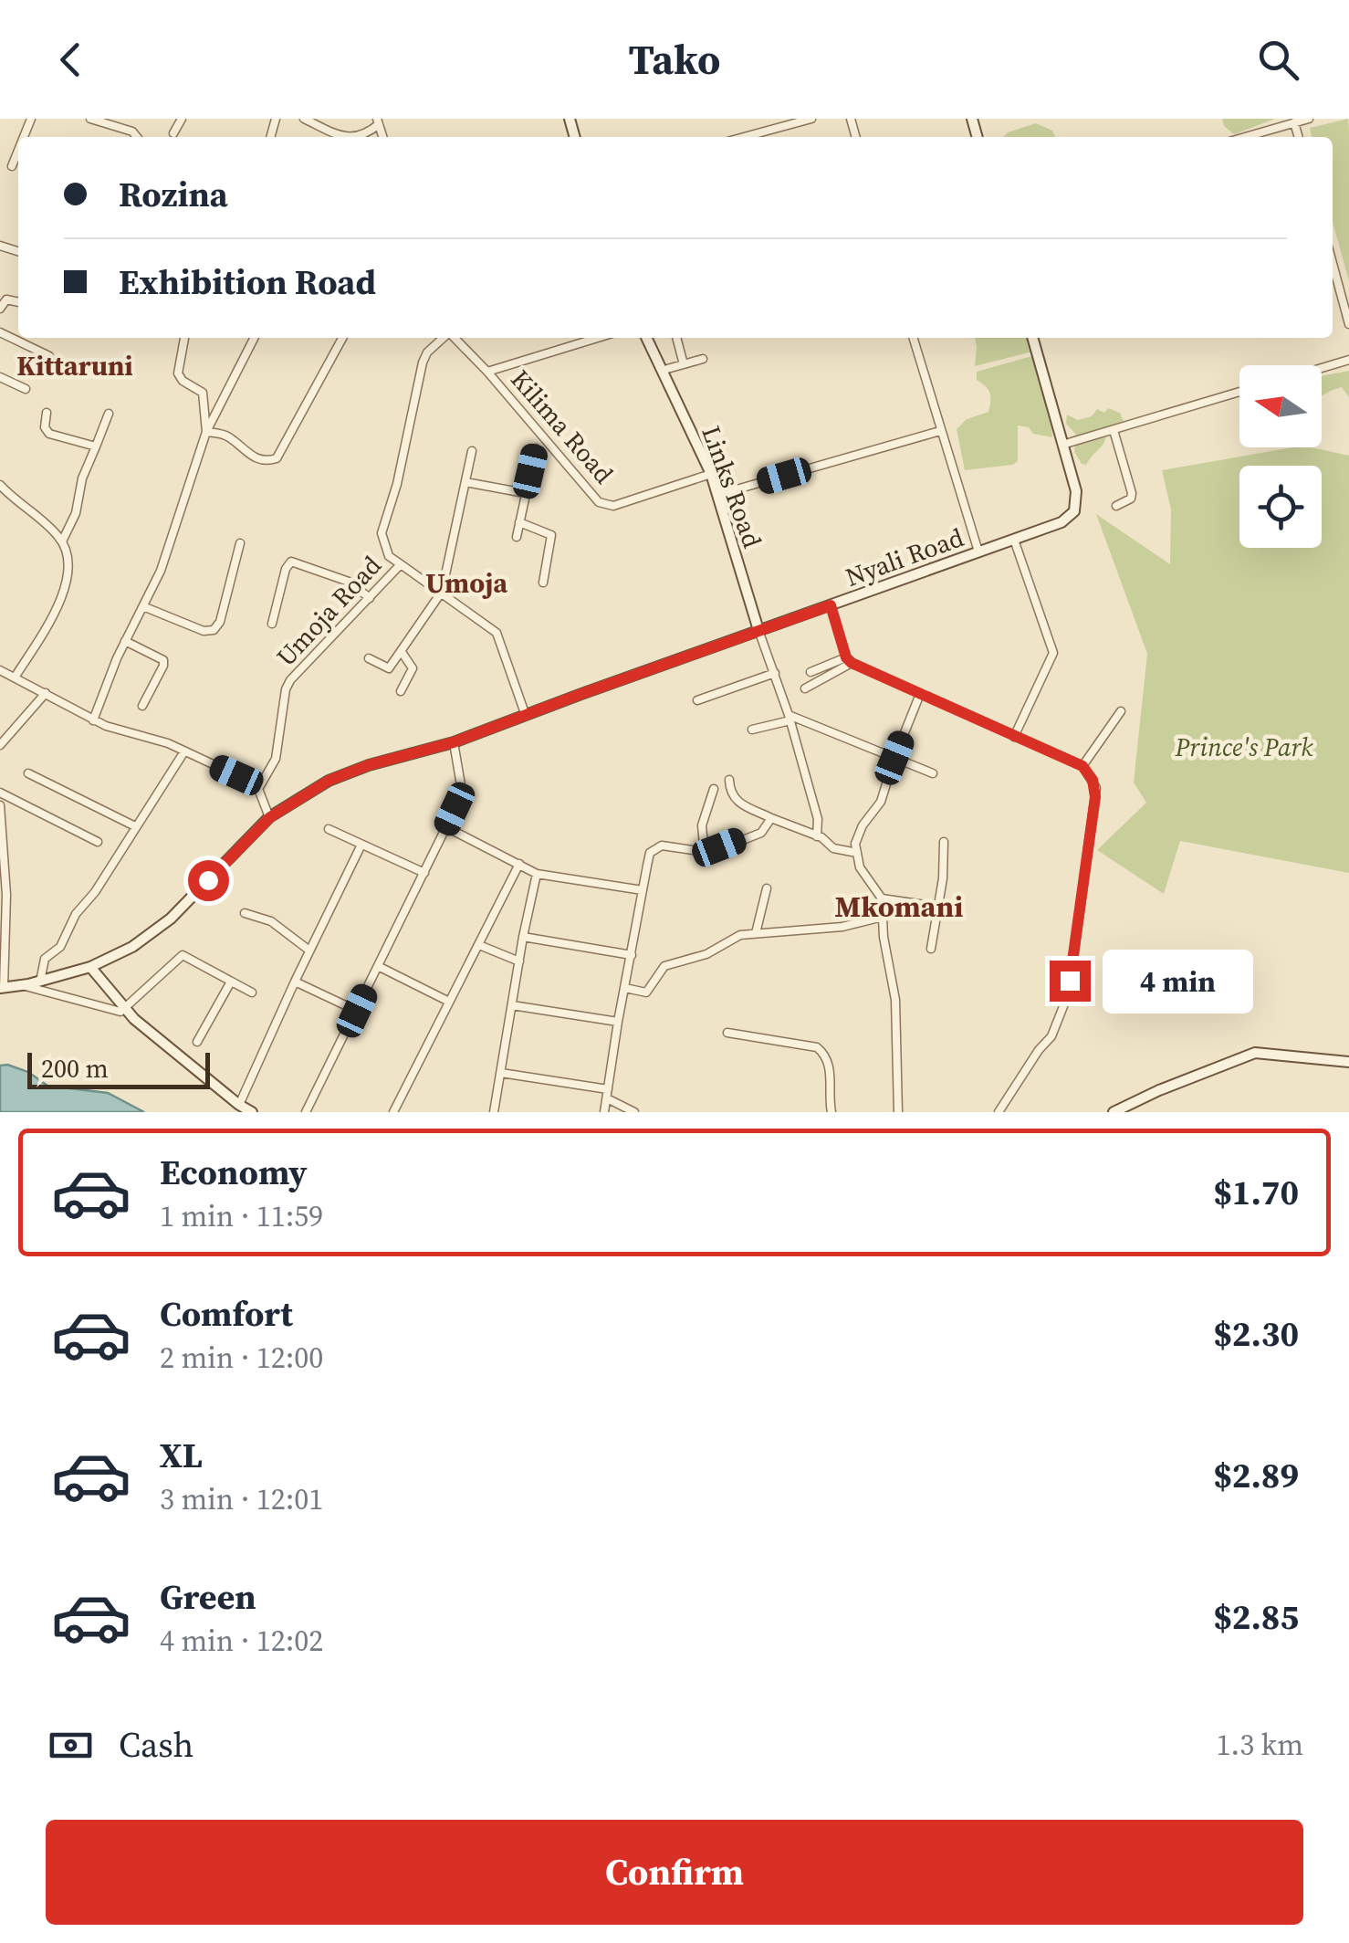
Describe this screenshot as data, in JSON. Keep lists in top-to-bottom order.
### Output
{
  "streets": {
    "main road": ["Links Road", "Nyali Road"],
    "street": ["Kilima Road", "Umoja Road"]
  },
  "crossings": [
    ["Kilima Road", "Links Road"],
    ["Links Road", "Nyali Road"],
    ["Nyali Road", "Umoja Road"]
  ],
  "districts": ["Kittaruni", "Umoja", "Mkomani"],
  "parks": ["Prince's Park"],
  "scale_bar": "200 m",
  "north": "left",
  "page": {
    "header": "Tako",
    "banner": ["Rozina", "Exhibition Road"],
    "bubble": "4 min",
    "scale": "200 m",
    "list": [
      {
        "name": "Economy",
        "note": "1 min · 11:59",
        "value": "$1.70"
      },
      {
        "name": "Comfort",
        "note": "2 min · 12:00",
        "value": "$2.30"
      },
      {
        "name": "XL",
        "note": "3 min · 12:01",
        "value": "$2.89"
      },
      {
        "name": "Green",
        "note": "4 min · 12:02",
        "value": "$2.85"
      }
    ],
    "pay": ["Cash", "1.3 km"],
    "buttons": "Confirm"
  }
}
